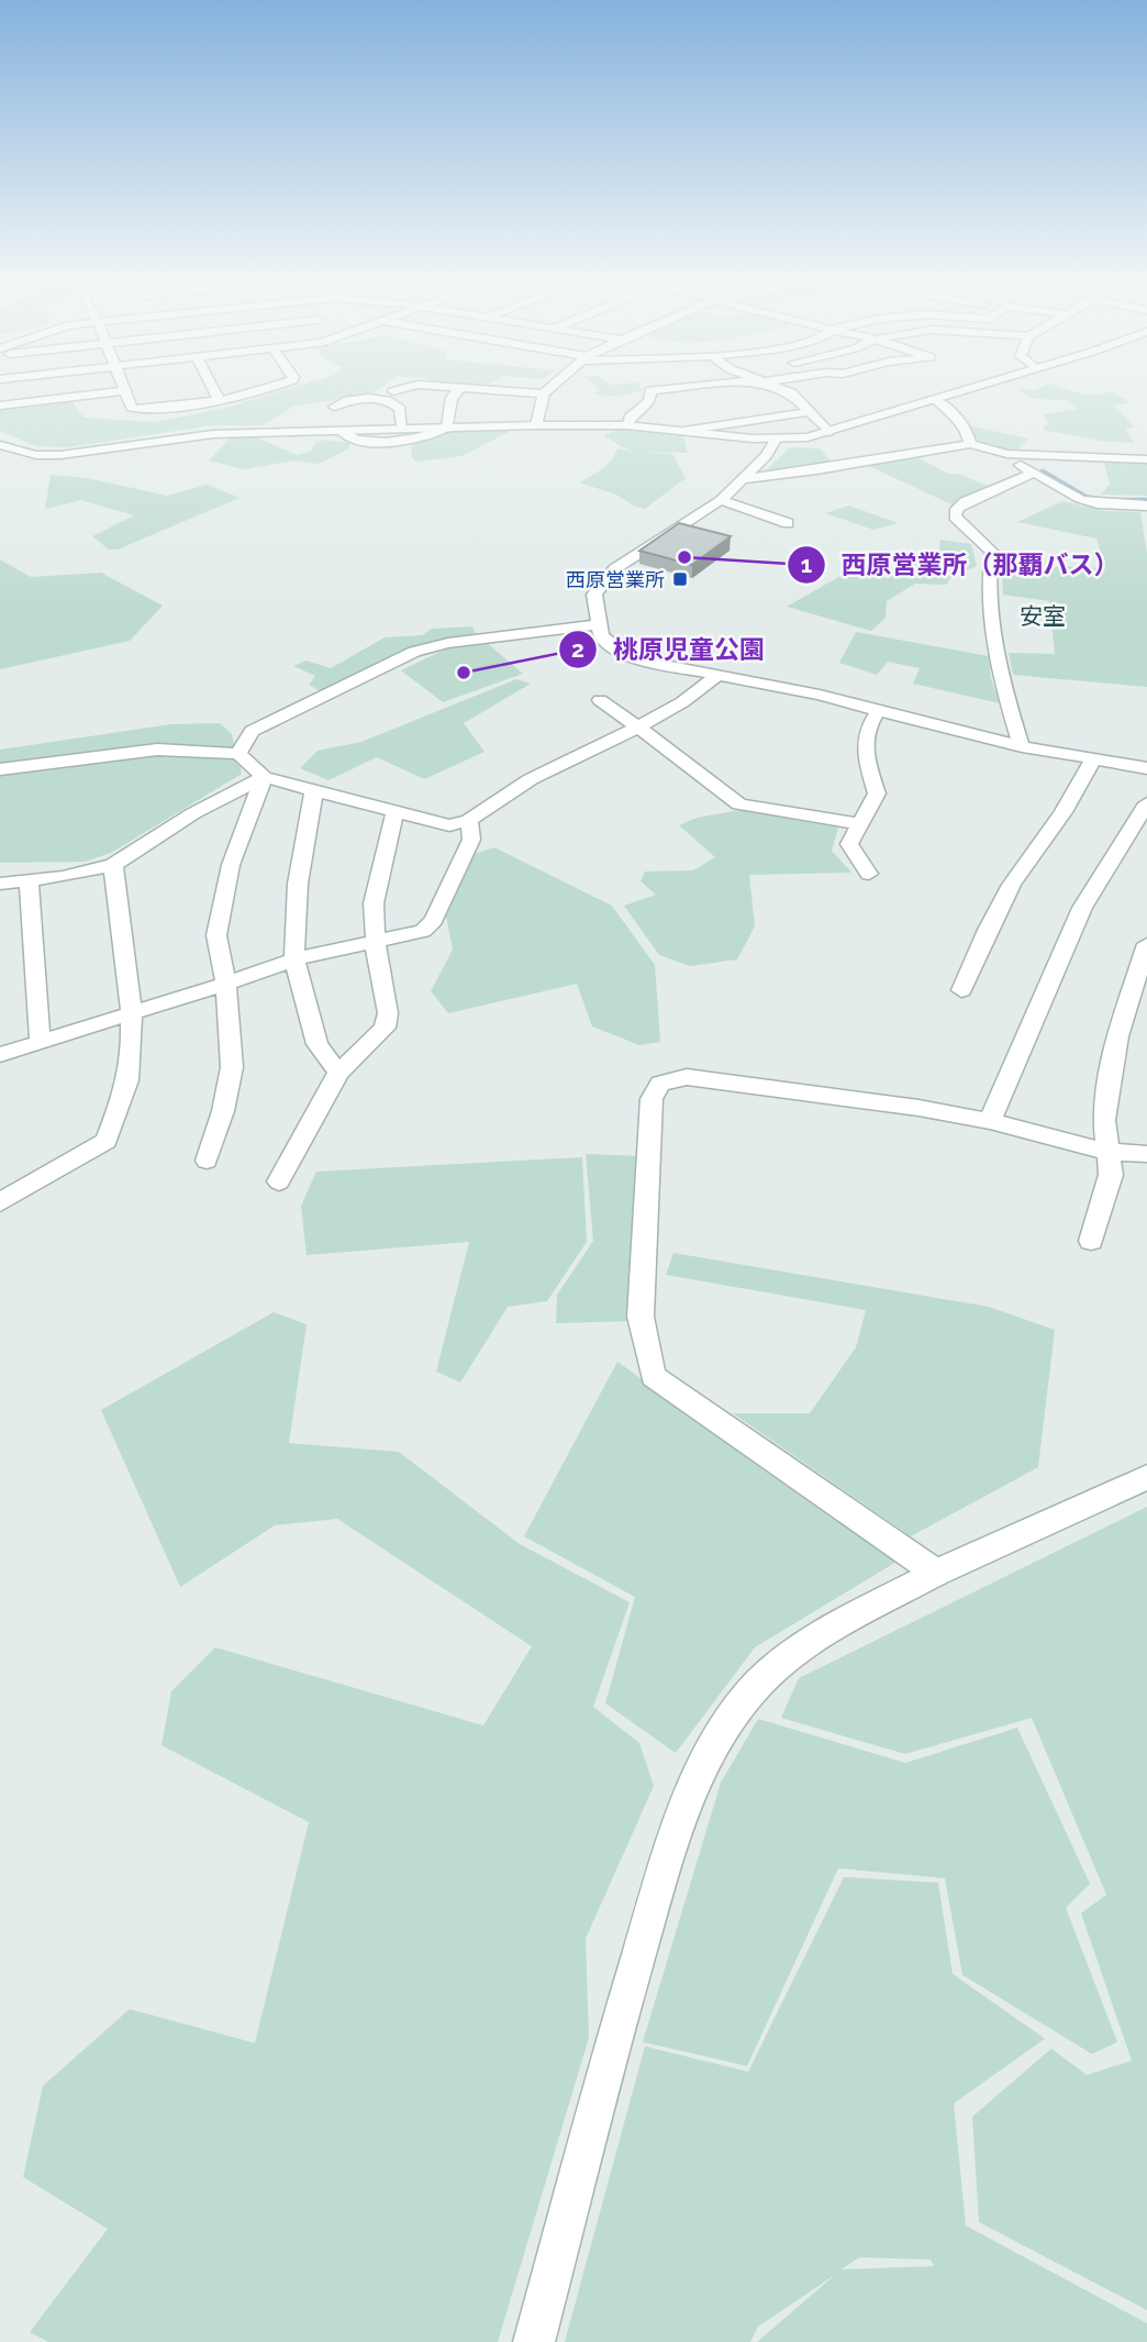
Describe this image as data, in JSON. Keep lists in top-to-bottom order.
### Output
{
  "districts": ["安室"],
  "places": {
    "other": ["西原営業所（那覇バス）", "桃原児童公園"],
    "transit": ["西原営業所"]
  }
}
